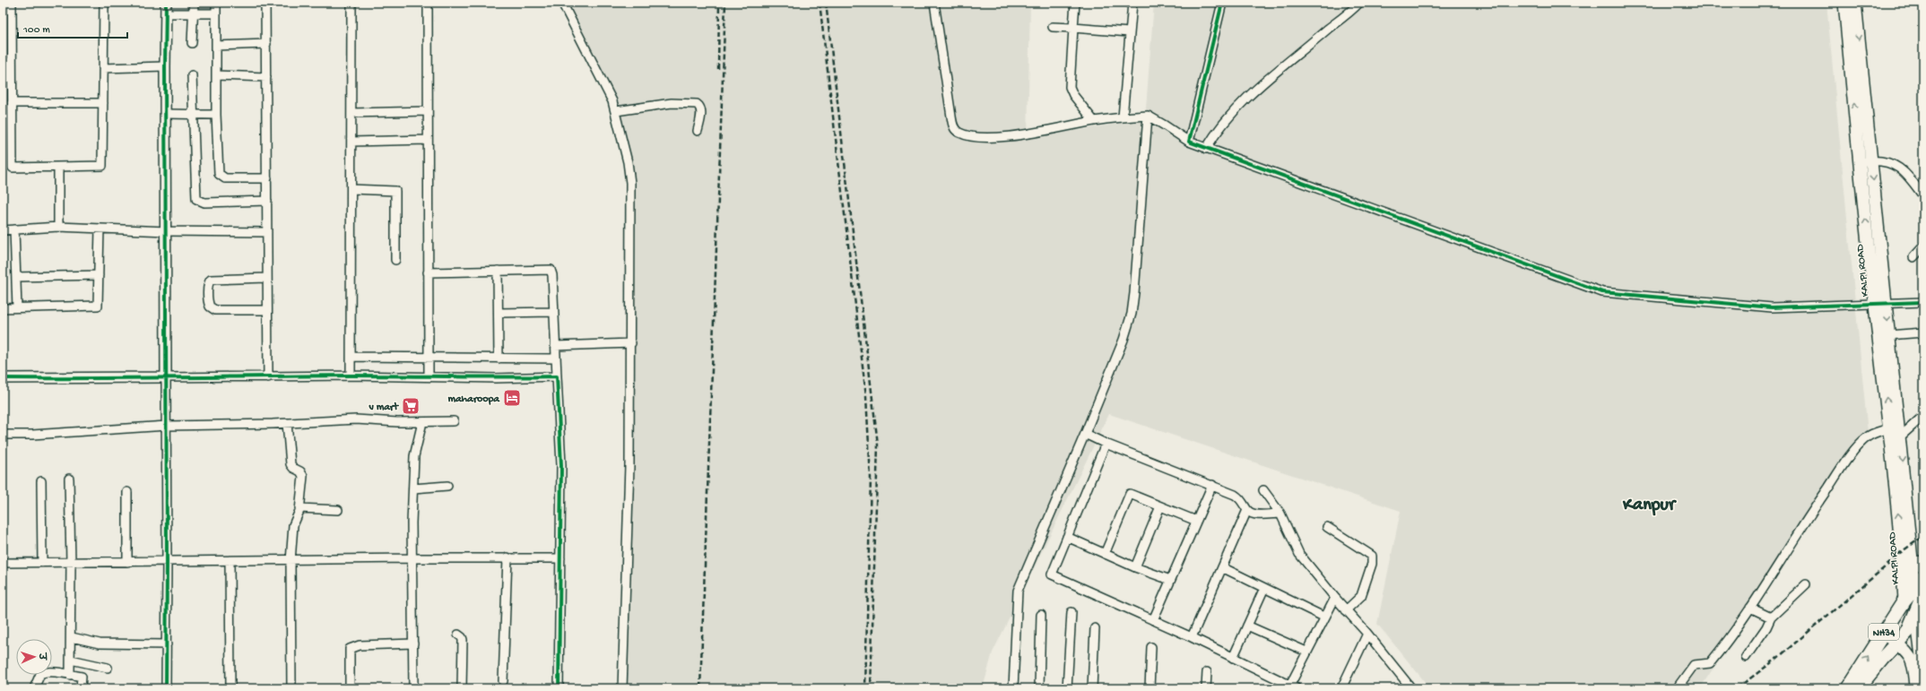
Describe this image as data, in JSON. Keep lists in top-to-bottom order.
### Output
{
  "streets": {
    "highway": ["NH34"],
    "main road": ["KALPI ROAD"]
  },
  "crossings": [
    ["KALPI ROAD", "NH34"]
  ],
  "districts": ["Kanpur"],
  "places": {
    "hotel": ["maharoopa"],
    "supermarket": ["v mart"]
  },
  "scale_bar": "100 m",
  "north": "right"
}
